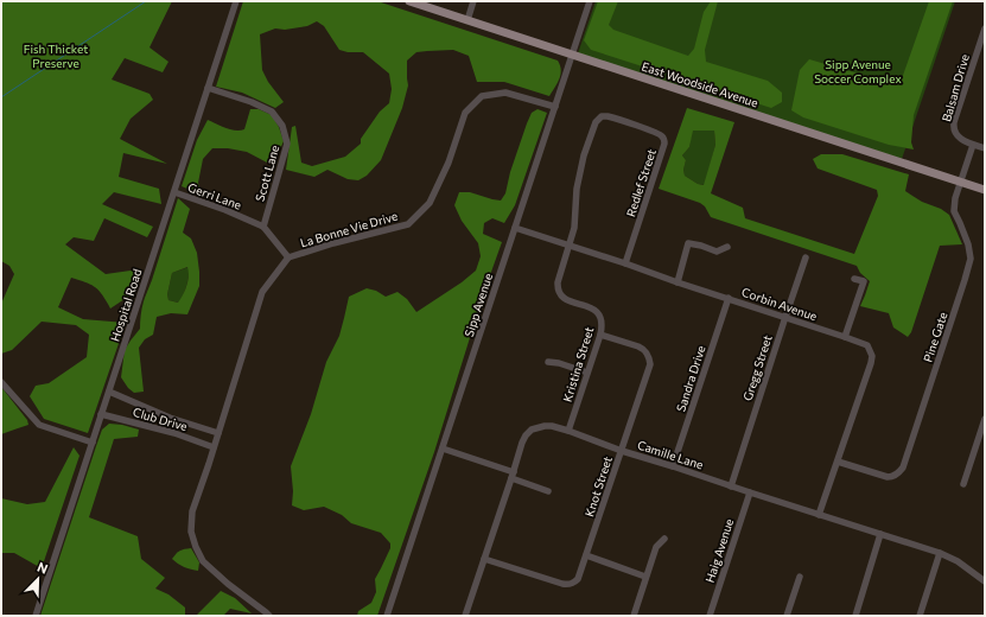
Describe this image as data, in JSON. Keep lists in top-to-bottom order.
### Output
{
  "streets": {
    "main road": ["East Woodside Avenue"],
    "street": [
      "Balsam Drive",
      "Scott Lane",
      "Redlef Street",
      "Gerri Lane",
      "La Bonne Vie Drive",
      "Corbin Avenue",
      "Hospital Road",
      "Sipp Avenue",
      "Pine Gate",
      "Kristina Street",
      "Gregg Street",
      "Sandra Drive",
      "Club Drive",
      "Camille Lane",
      "Knot Street",
      "Haig Avenue"
    ]
  },
  "crossings": [
    ["East Woodside Avenue", "Sipp Avenue"],
    ["East Woodside Avenue", "Pine Gate"],
    ["Balsam Drive", "Pine Gate"],
    ["Scott Lane", "Gerri Lane"],
    ["Scott Lane", "Hospital Road"],
    ["Redlef Street", "Corbin Avenue"],
    ["Redlef Street", "Kristina Street"],
    ["Gerri Lane", "La Bonne Vie Drive"],
    ["Gerri Lane", "Hospital Road"],
    ["La Bonne Vie Drive", "Sipp Avenue"],
    ["La Bonne Vie Drive", "Club Drive"],
    ["Corbin Avenue", "Sipp Avenue"],
    ["Corbin Avenue", "Pine Gate"],
    ["Corbin Avenue", "Kristina Street"],
    ["Corbin Avenue", "Gregg Street"],
    ["Corbin Avenue", "Sandra Drive"],
    ["Corbin Avenue", "Camille Lane"],
    ["Hospital Road", "Club Drive"],
    ["Kristina Street", "Camille Lane"],
    ["Kristina Street", "Knot Street"],
    ["Gregg Street", "Camille Lane"],
    ["Sandra Drive", "Camille Lane"],
    ["Camille Lane", "Knot Street"],
    ["Camille Lane", "Haig Avenue"]
  ],
  "parks": ["Fish Thicket Preserve", "Sipp Avenue Soccer Complex"],
  "north": "top right"
}
